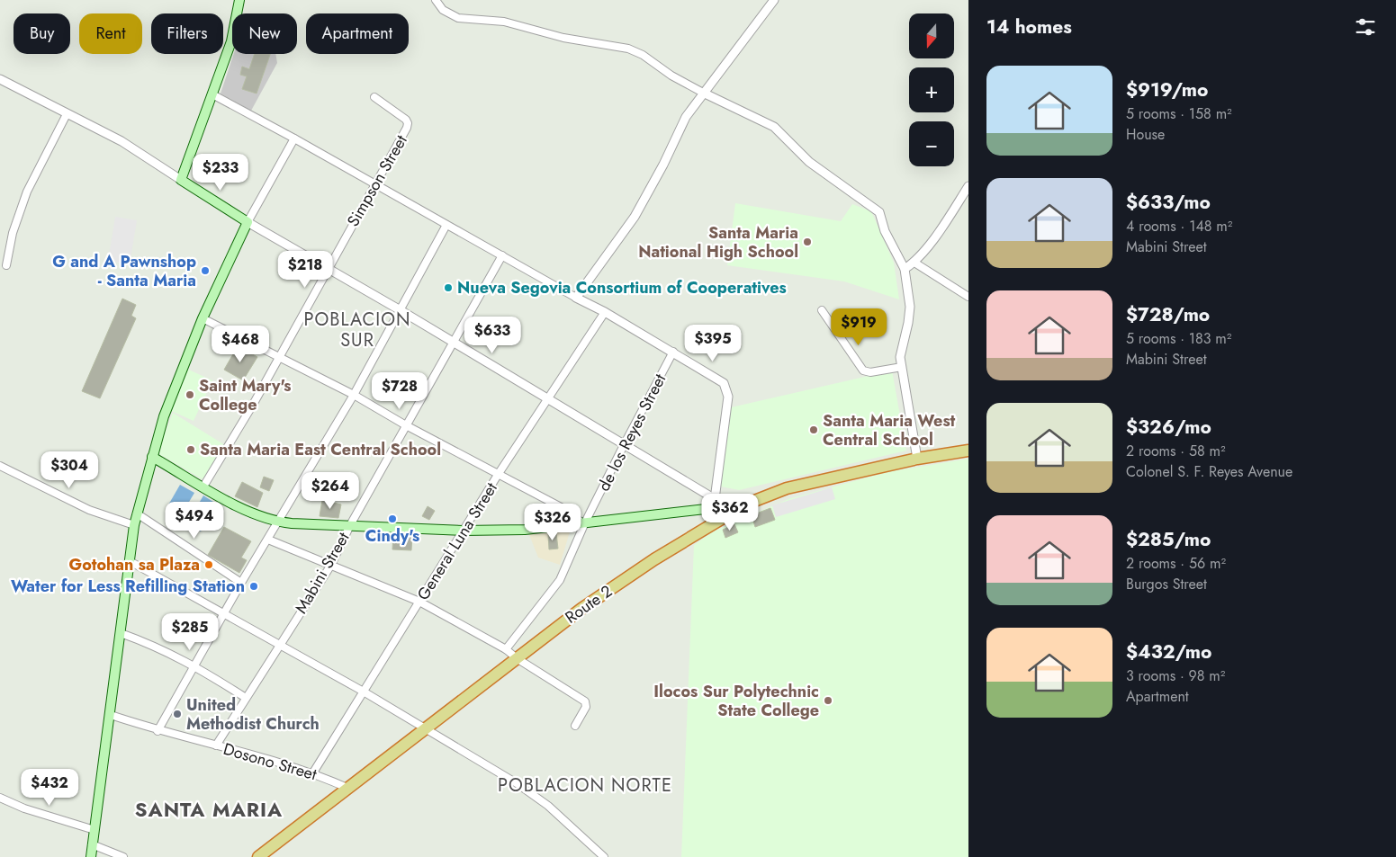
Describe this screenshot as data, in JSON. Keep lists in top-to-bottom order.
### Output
{
  "streets": {
    "highway": ["Route 2"],
    "street": [
      "Simpson Street",
      "de los Reyes Street",
      "General Luna Street",
      "Mabini Street",
      "Dosono Street"
    ]
  },
  "crossings": [
    ["General Luna Street", "Dosono Street"],
    ["Mabini Street", "Dosono Street"],
    ["Route 2", "Dosono Street"]
  ],
  "districts": ["POBLACION SUR", "POBLACION NORTE", "SANTA MARIA"],
  "places": [
    "Santa Maria National High School",
    "G and A Pawnshop - Santa Maria",
    "Nueva Segovia Consortium of Cooperatives",
    "Saint Mary's College",
    "Santa Maria West Central School",
    "Santa Maria East Central School",
    "Cindy's",
    "Gotohan sa Plaza",
    "Water for Less Refilling Station",
    "Ilocos Sur Polytechnic State College",
    "United Methodist Church"
  ],
  "north": "bottom",
  "page": {
    "heading": "14 homes",
    "map_buttons": ["+", "−"],
    "chip": [
      "Buy",
      "Rent",
      "Filters",
      "New",
      "Apartment"
    ],
    "list": [
      {
        "name": "$919/mo",
        "note": "5 rooms · 158 m² · House"
      },
      {
        "name": "$633/mo",
        "note": "4 rooms · 148 m² · Mabini Street"
      },
      {
        "name": "$728/mo",
        "note": "5 rooms · 183 m² · Mabini Street"
      },
      {
        "name": "$326/mo",
        "note": "2 rooms · 58 m² · Colonel S. F. Reyes Avenue"
      },
      {
        "name": "$285/mo",
        "note": "2 rooms · 56 m² · Burgos Street"
      },
      {
        "name": "$432/mo",
        "note": "3 rooms · 98 m² · Apartment"
      }
    ],
    "price": [
      "$233",
      "$218",
      "$919",
      "$633",
      "$395",
      "$468",
      "$728",
      "$304",
      "$264",
      "$362",
      "$494",
      "$326",
      "$285",
      "$432"
    ]
  }
}
